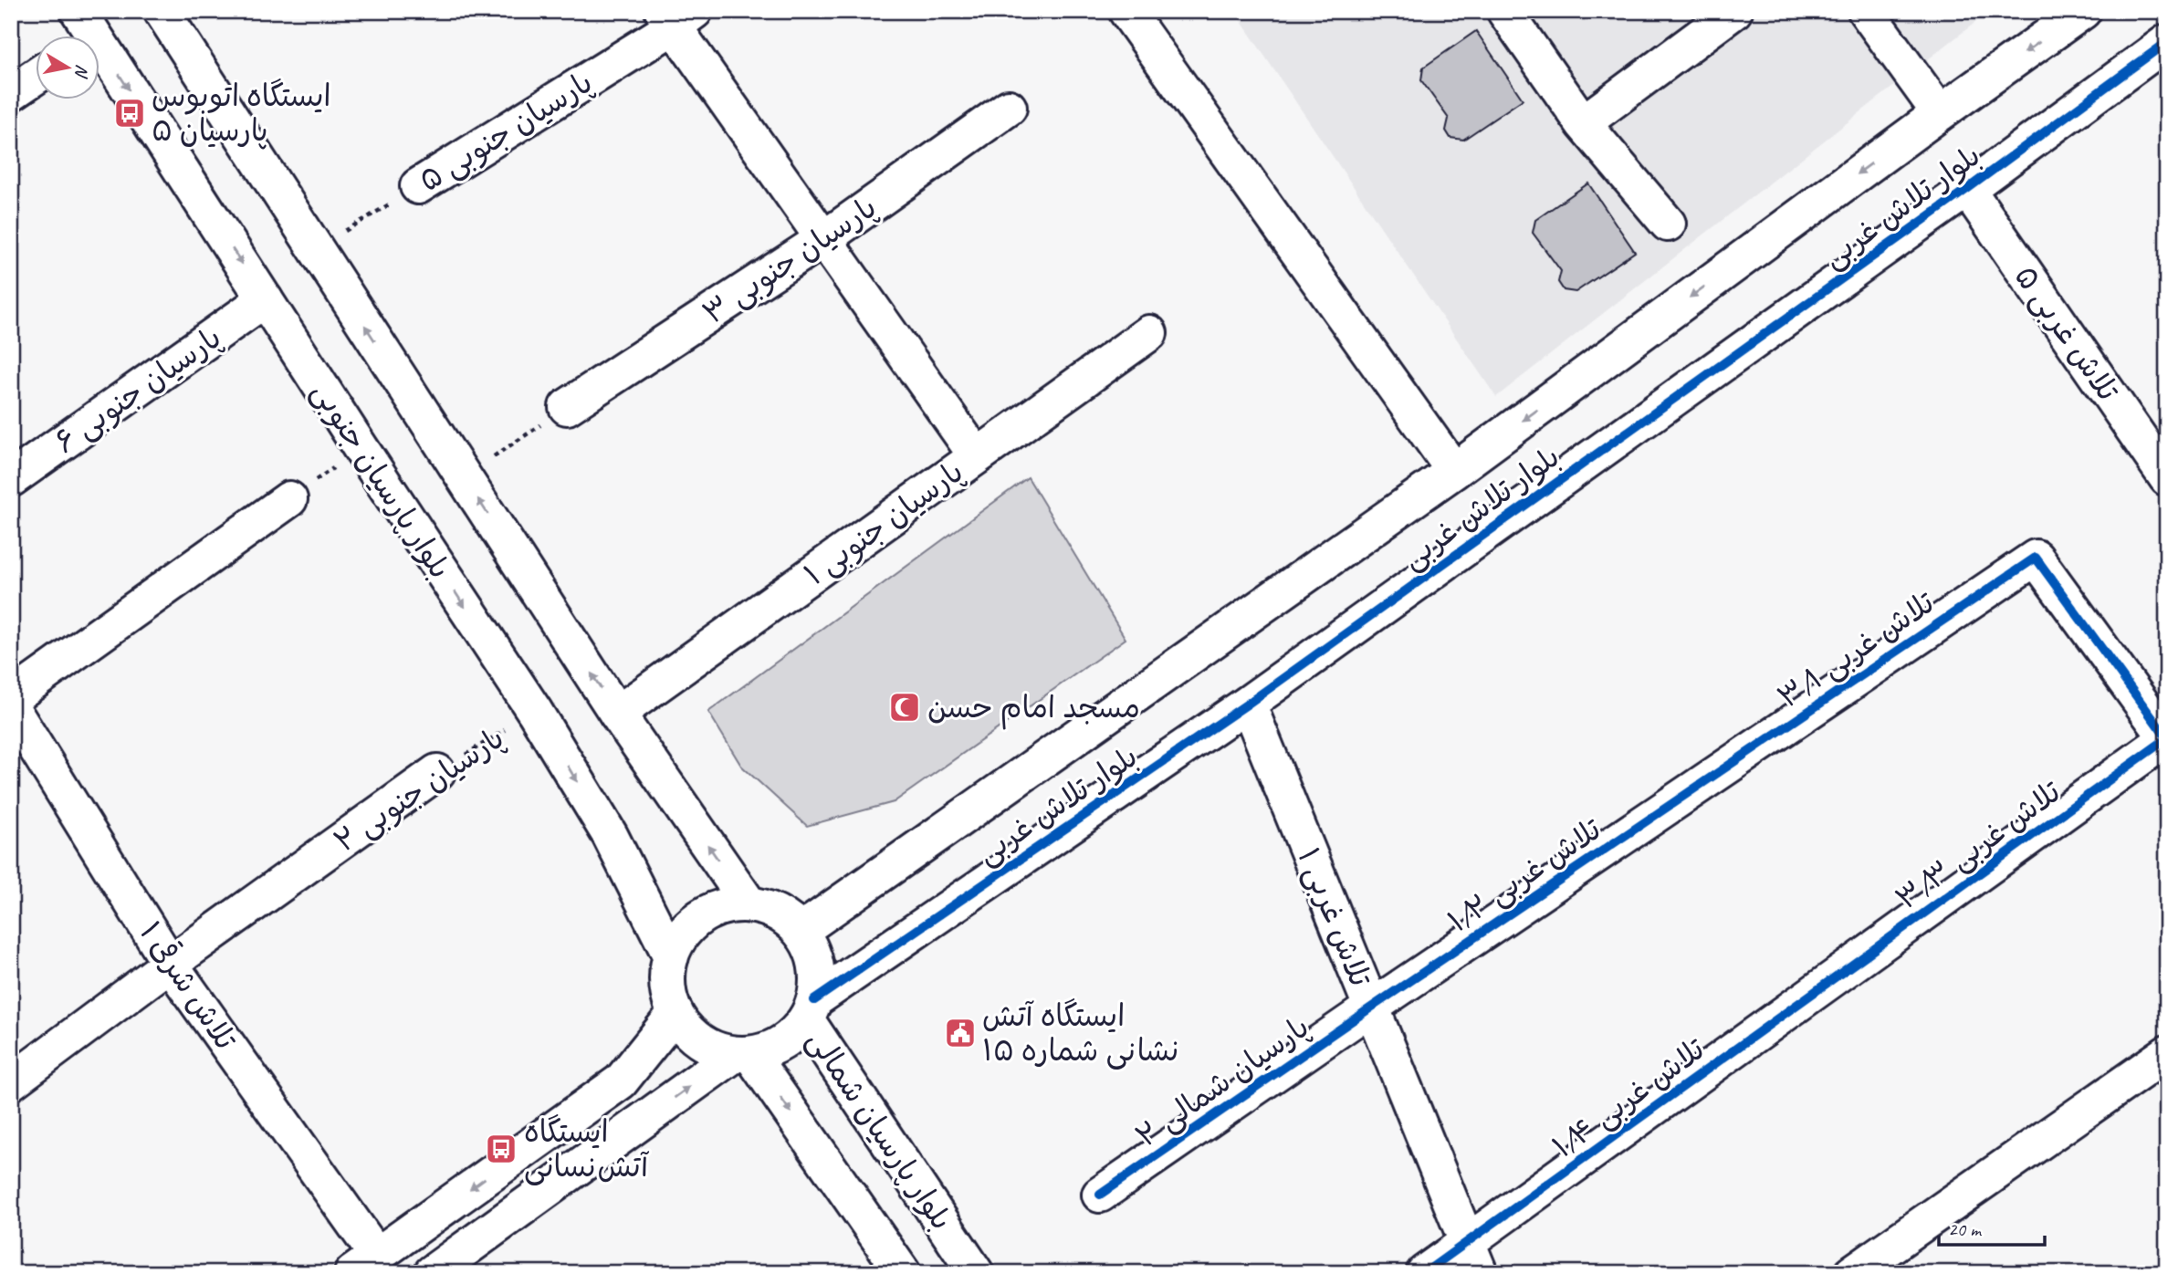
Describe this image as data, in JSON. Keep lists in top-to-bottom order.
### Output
{
  "streets": {
    "street": [
      "۵ پارسیان جنوبی",
      "بلوار تلاش غربی",
      "۳ پارسیان جنوبی",
      "۵ تلاش غربی",
      "۶ پارسیان جنوبی",
      "بلوار پارسیان جنوبی",
      "۱ پارسیان جنوبی",
      "۳/۱ تلاش غربی",
      "۲ پارسیان جنوبی",
      "۳/۳ تلاش غربی",
      "۱/۲ تلاش غربی",
      "۱ تلاش غربی",
      "۱ تلاش شرقی",
      "۲ پارسیان شمالی",
      "۱/۴ تلاش غربی",
      "بلوار پارسیان شمالی"
    ]
  },
  "crossings": [
    ["بلوار تلاش غربی", "۵ تلاش غربی"],
    ["بلوار تلاش غربی", "بلوار پارسیان جنوبی"],
    ["بلوار تلاش غربی", "۱ تلاش غربی"],
    ["بلوار تلاش غربی", "بلوار پارسیان شمالی"],
    ["۶ پارسیان جنوبی", "بلوار پارسیان جنوبی"],
    ["بلوار پارسیان جنوبی", "۲ پارسیان جنوبی"],
    ["بلوار پارسیان جنوبی", "بلوار پارسیان شمالی"],
    ["۳/۱ تلاش غربی", "۳/۳ تلاش غربی"],
    ["۳/۱ تلاش غربی", "۱/۲ تلاش غربی"],
    ["۲ پارسیان جنوبی", "۱ تلاش شرقی"],
    ["۳/۳ تلاش غربی", "۱/۴ تلاش غربی"],
    ["۱/۲ تلاش غربی", "۱ تلاش غربی"],
    ["۱/۲ تلاش غربی", "۲ پارسیان شمالی"],
    ["۱ تلاش غربی", "۲ پارسیان شمالی"],
    ["۱ تلاش غربی", "۱/۴ تلاش غربی"]
  ],
  "places": {
    "bus stop": ["ایستگاه اتوبوس پارسیان ۵", "ایستگاه آتش‌نسانی"],
    "mosque": ["مسجد امام حسن"],
    "public building": ["ایستگاه آتش نشانی شماره ۱۵"]
  },
  "scale_bar": "20 m",
  "north": "right"
}
